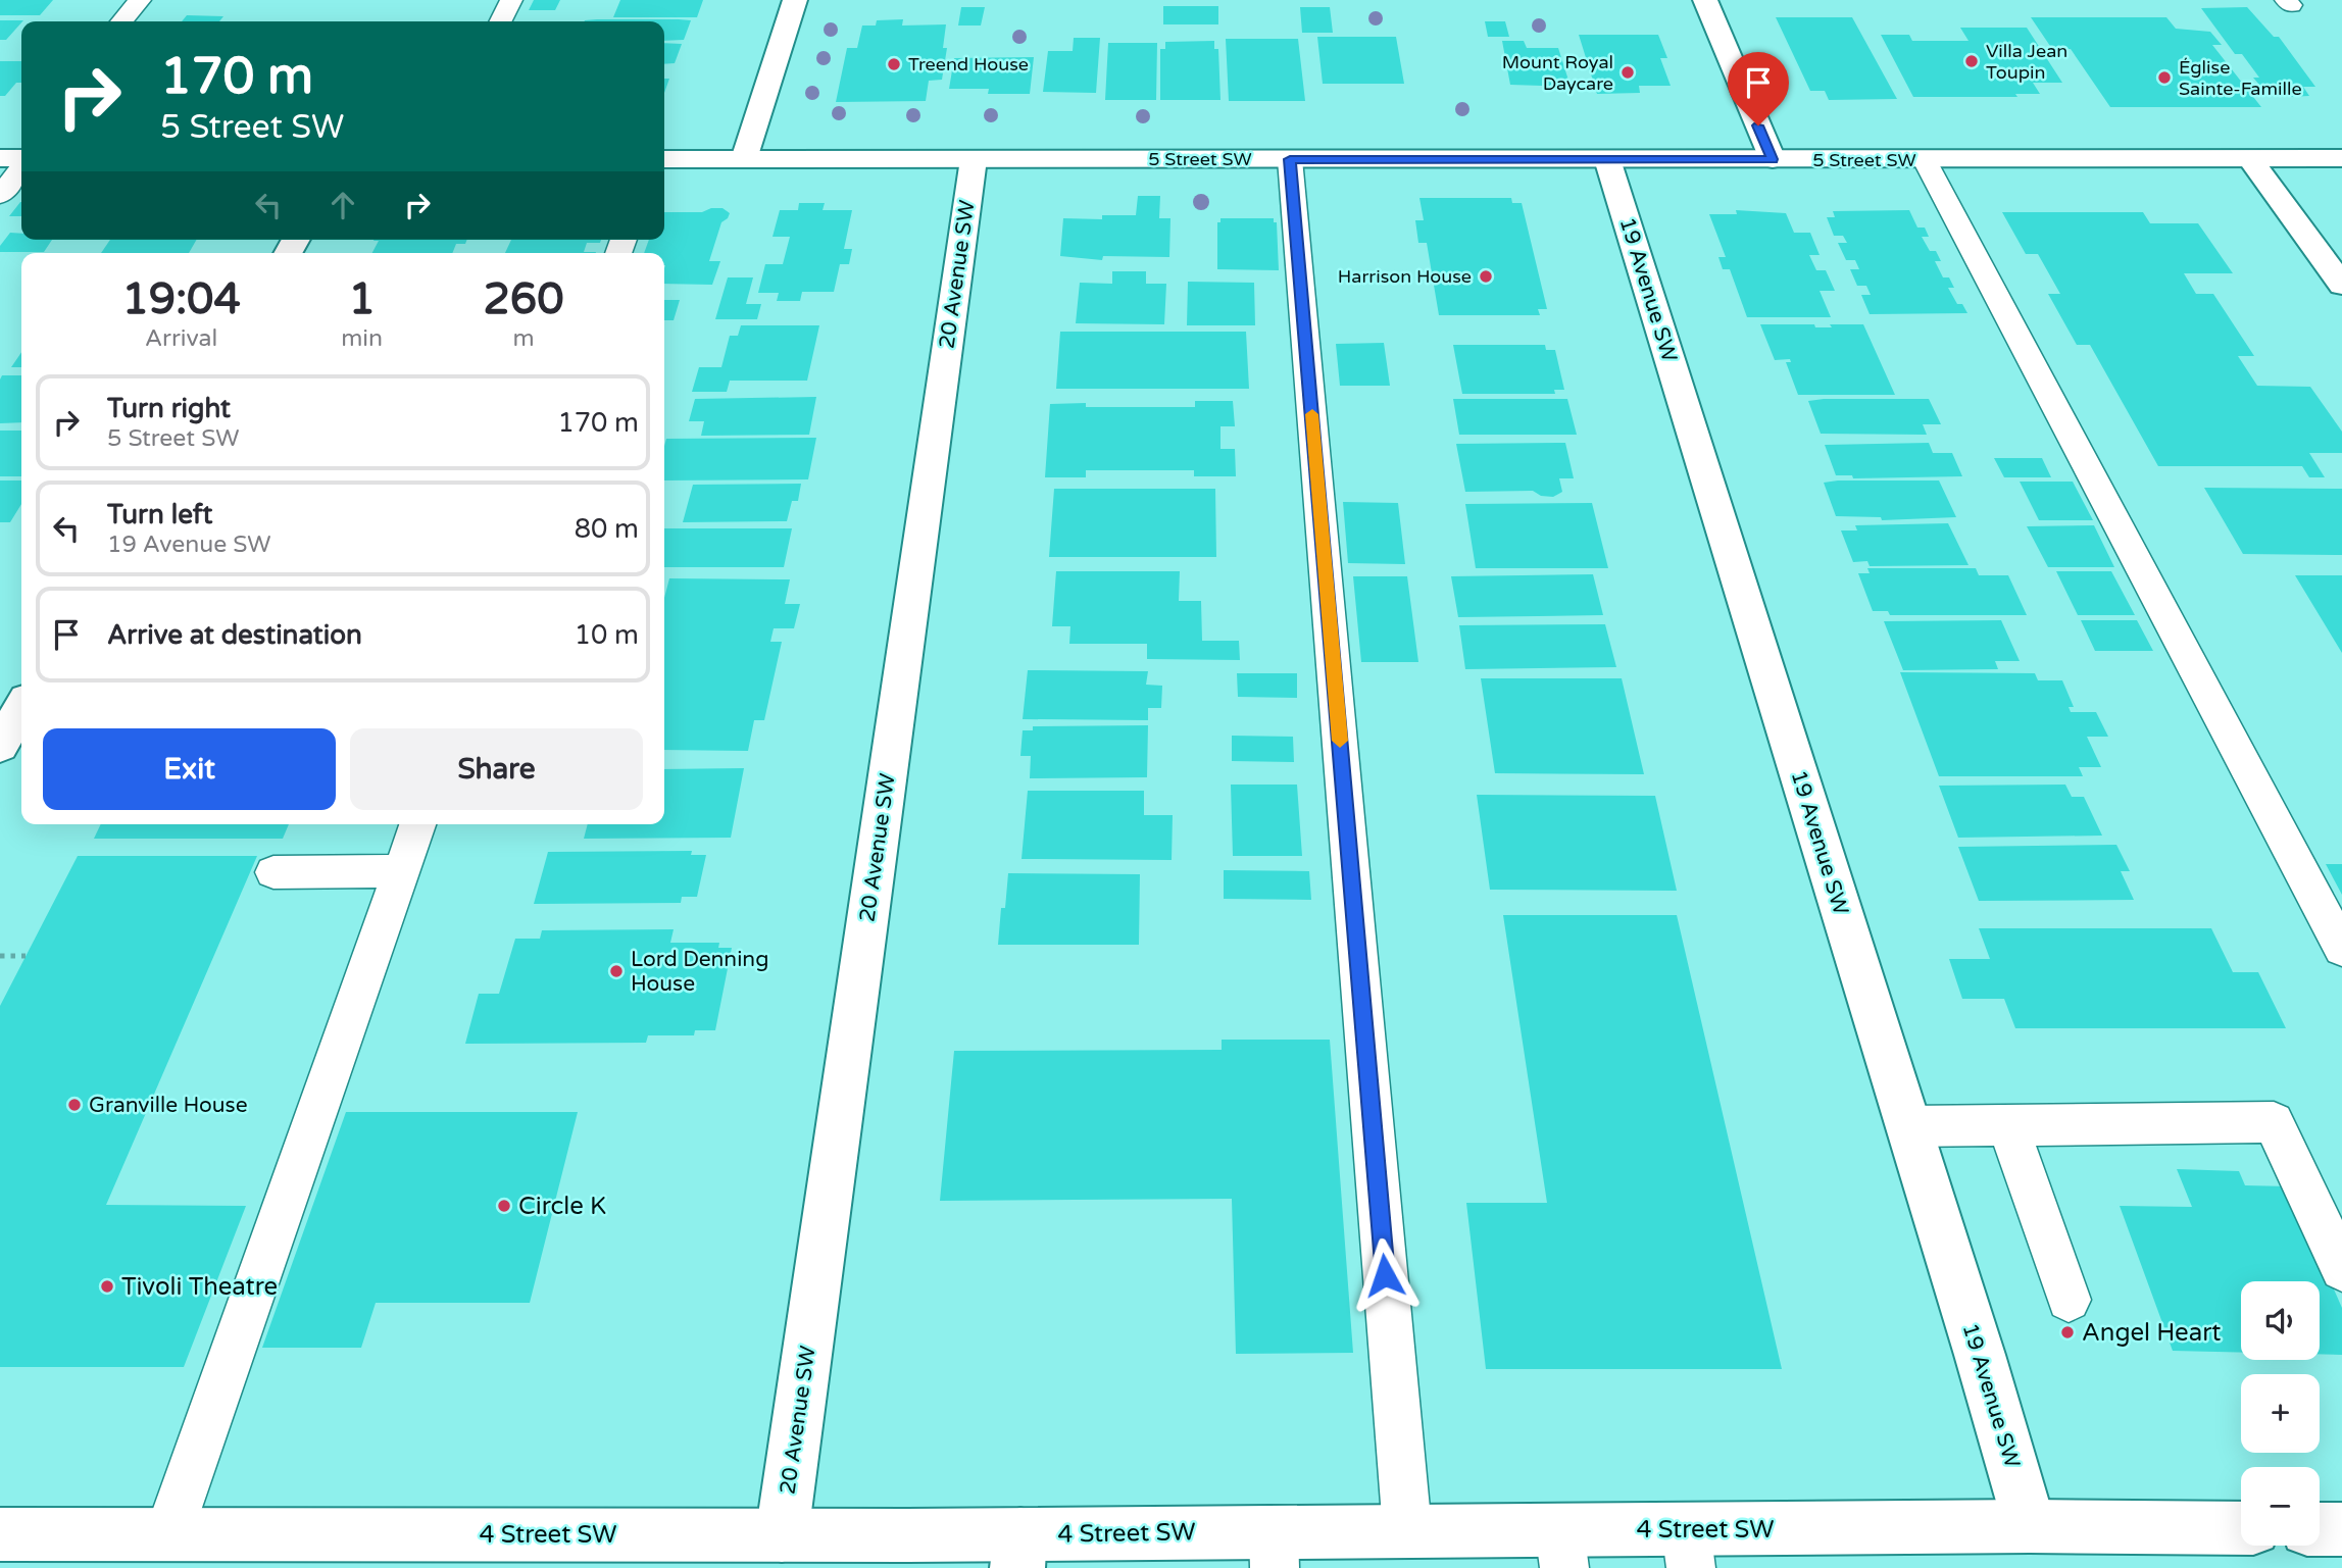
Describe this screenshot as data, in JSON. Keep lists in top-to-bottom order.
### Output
{
  "streets": {
    "street": [
      "5 Street SW",
      "20 Avenue SW",
      "19 Avenue SW",
      "4 Street SW"
    ]
  },
  "crossings": [
    ["5 Street SW", "20 Avenue SW"],
    ["5 Street SW", "19 Avenue SW"],
    ["20 Avenue SW", "4 Street SW"],
    ["19 Avenue SW", "4 Street SW"]
  ],
  "places": [
    "Villa Jean Toupin",
    "Treend House",
    "Mount Royal Daycare",
    "Église Sainte-Famille",
    "Harrison House",
    "Lord Denning House",
    "Granville House",
    "Circle K",
    "Tivoli Theatre",
    "Angel Heart"
  ],
  "page": {
    "turn": ["170 m", "5 Street SW"],
    "eta": [
      "19:04",
      "Arrival",
      "1",
      "min",
      "260",
      "m"
    ],
    "list": [
      {
        "name": "Turn right",
        "note": "5 Street SW",
        "value": "170 m"
      },
      {
        "name": "Turn left",
        "note": "19 Avenue SW",
        "value": "80 m"
      },
      {
        "name": "Arrive at destination",
        "value": "10 m"
      }
    ],
    "buttons": ["Exit", "Share"],
    "map_buttons": ["+", "−"]
  }
}
